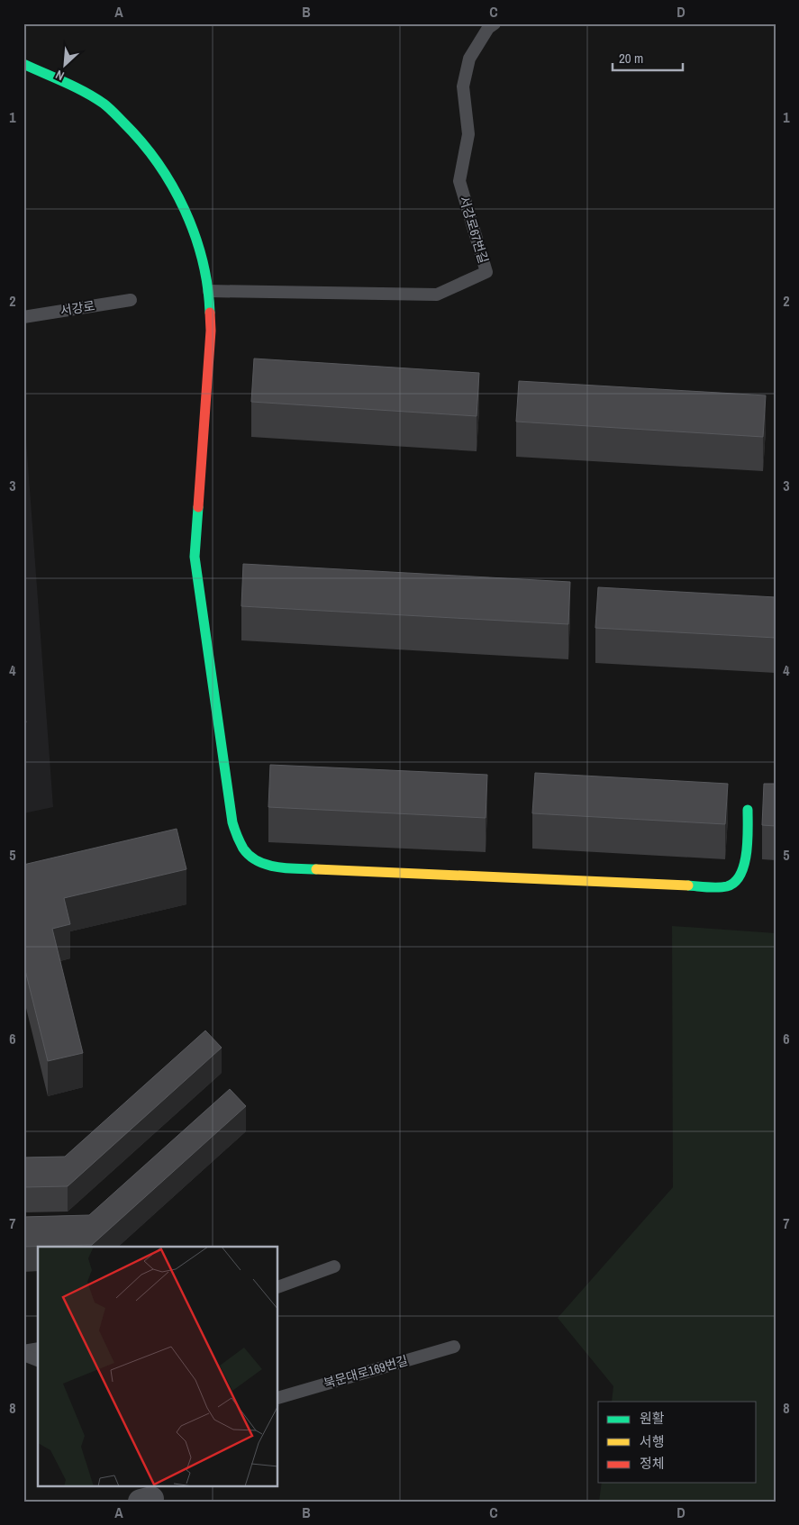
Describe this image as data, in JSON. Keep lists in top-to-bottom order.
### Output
{
  "streets": {
    "lane": ["서강로67번길", "서강로", "북문대로169번길"]
  },
  "legend": ["원활", "서행", "정체"],
  "scale_bar": "20 m",
  "north": "bottom left",
  "grid": {
    "columns": [
      "A",
      "B",
      "C",
      "D"
    ],
    "rows": [
      "1",
      "2",
      "3",
      "4",
      "5",
      "6",
      "7",
      "8"
    ]
  }
}
